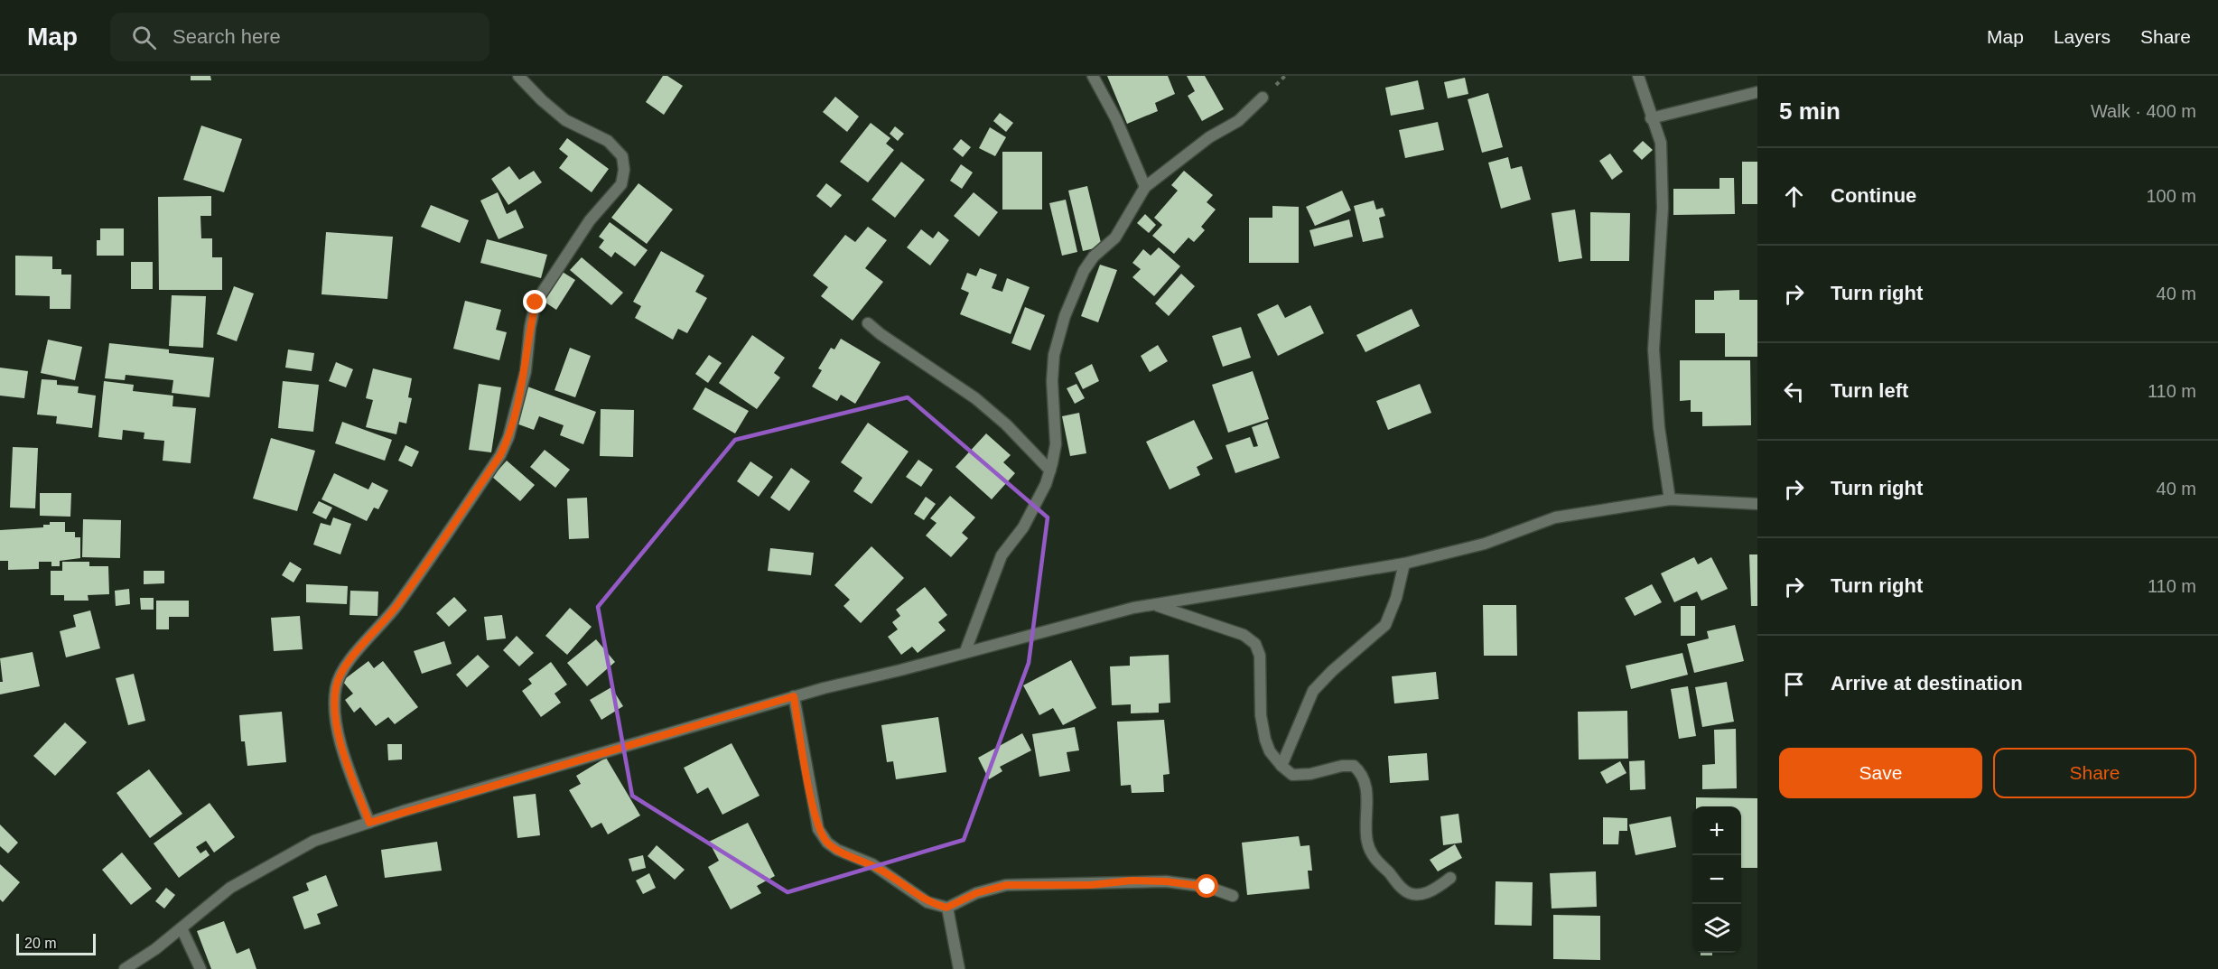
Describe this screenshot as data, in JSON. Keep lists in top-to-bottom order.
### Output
{
  "scale_bar": "20 m",
  "page": {
    "header": "Map",
    "search": "Search here",
    "nav": ["Map", "Layers", "Share"],
    "heading": ["5 min", "Walk · 400 m"],
    "list": [
      ["Continue", "100 m"],
      ["Turn right", "40 m"],
      ["Turn left", "110 m"],
      ["Turn right", "40 m"],
      ["Turn right", "110 m"],
      "Arrive at destination"
    ],
    "buttons": ["Save", "Share"],
    "map_buttons": ["+", "−"],
    "scale": "20 m"
  }
}
